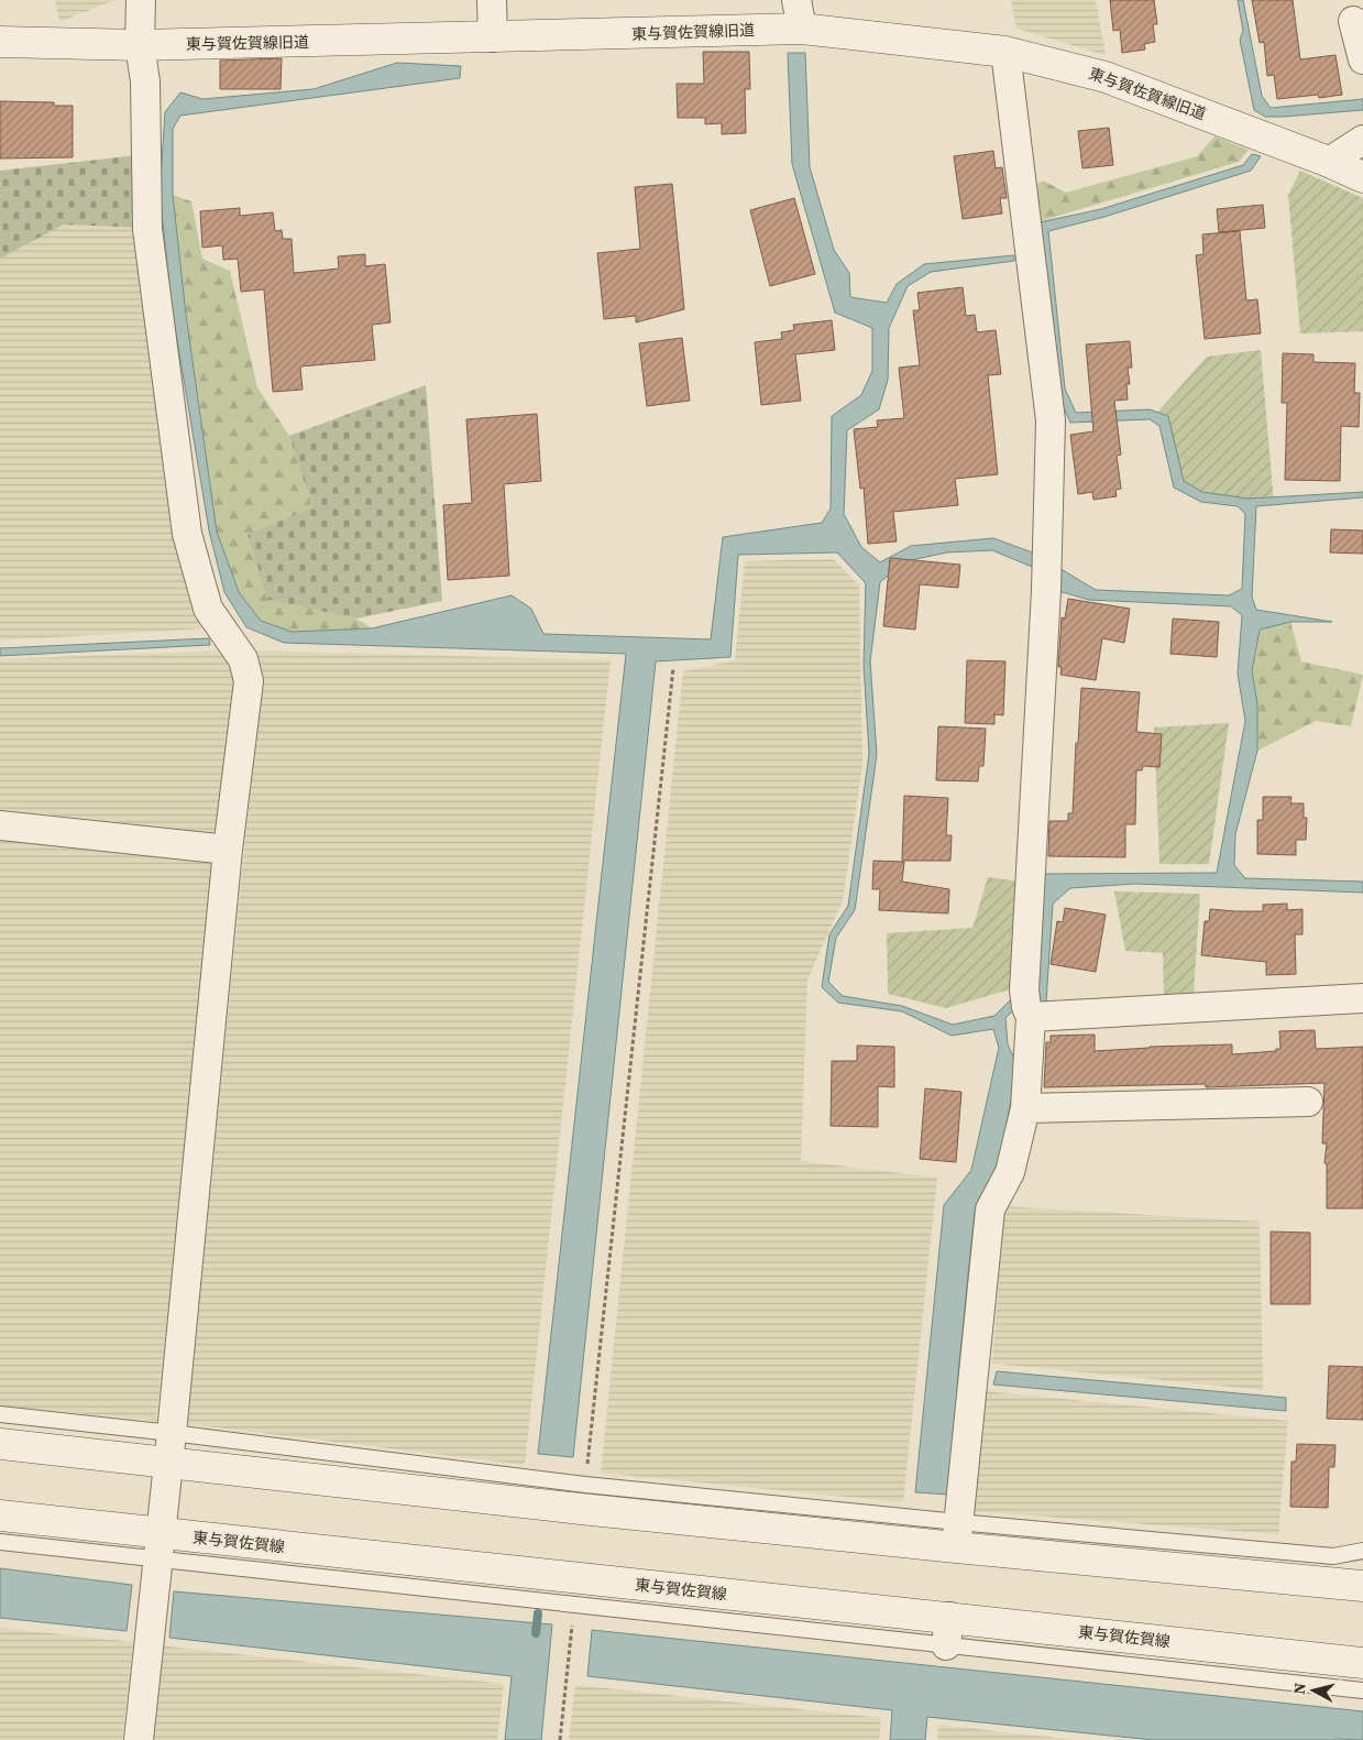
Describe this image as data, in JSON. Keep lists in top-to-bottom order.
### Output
{
  "streets": {
    "main road": ["東与賀佐賀線旧道", "東与賀佐賀線"]
  },
  "north": "left"
}
